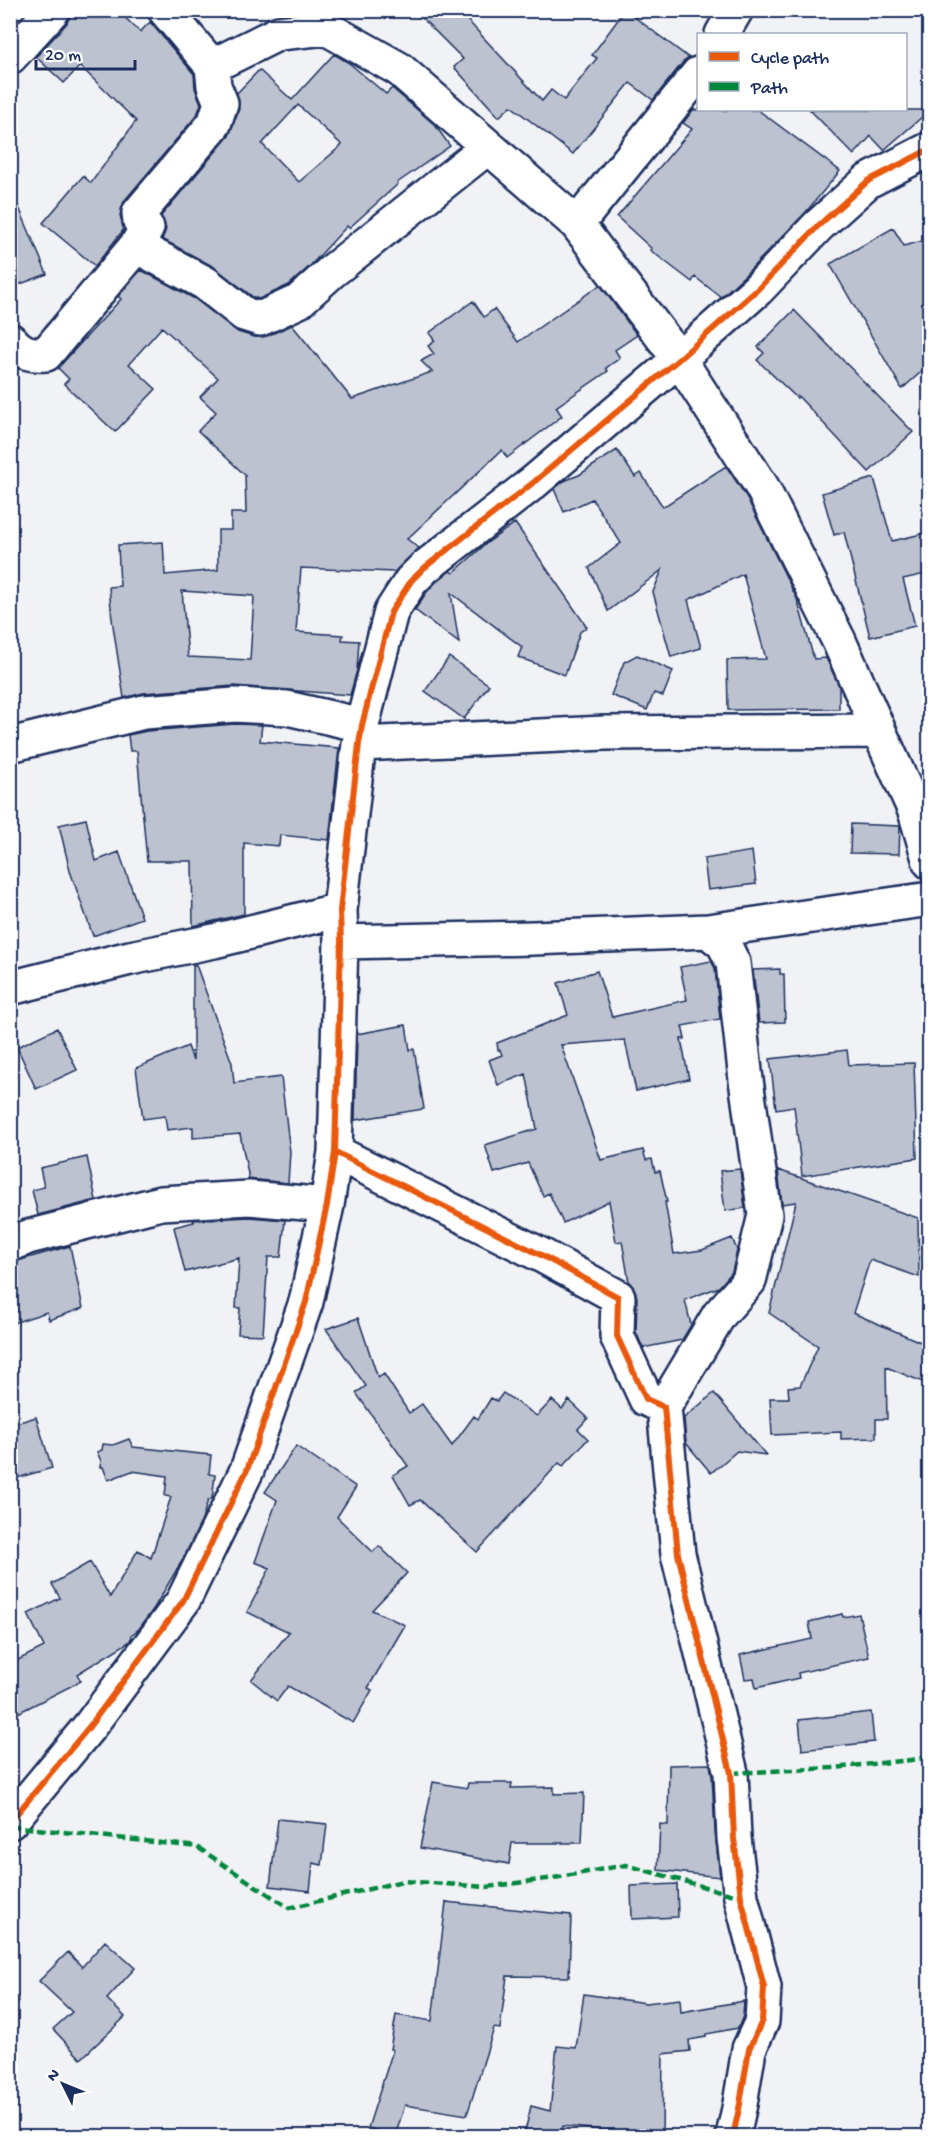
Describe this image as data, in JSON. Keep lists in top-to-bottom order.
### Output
{
  "legend": ["Cycle path", "Path"],
  "scale_bar": "20 m",
  "north": "top left"
}
